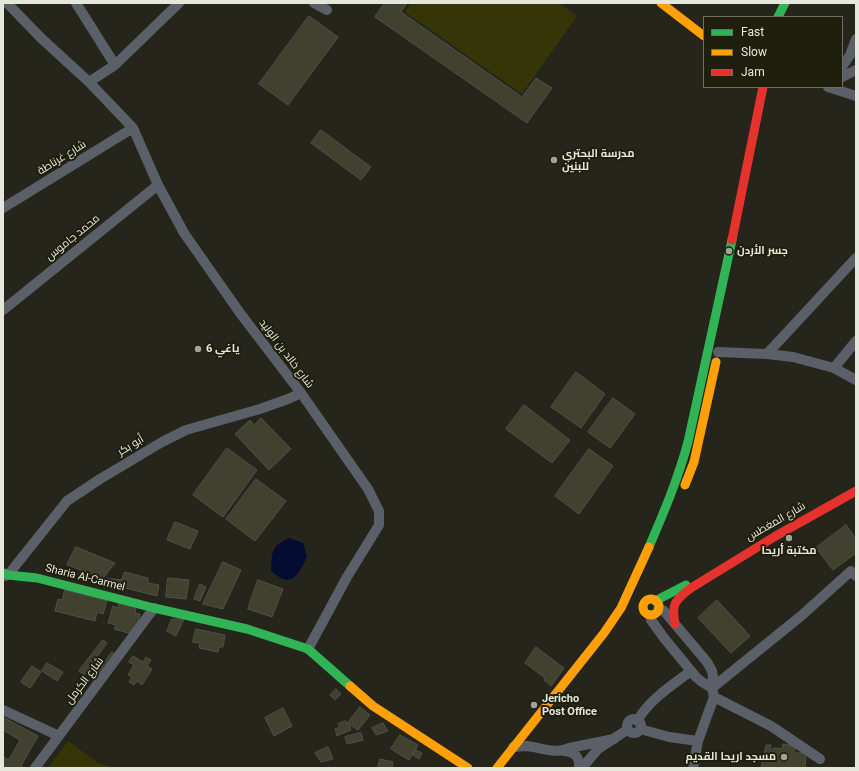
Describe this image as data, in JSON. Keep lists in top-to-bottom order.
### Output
{
  "streets": {
    "main road": ["شارع المغطس", "Sharia Al-Carmel"],
    "street": [
      "شارع غرناطة",
      "محمد جاموس",
      "شارع خالد بن الوليد",
      "أبو بكر",
      "شارع الكرمل"
    ]
  },
  "crossings": [
    ["شارع غرناطة", "شارع خالد بن الوليد"],
    ["محمد جاموس", "شارع خالد بن الوليد"],
    ["شارع خالد بن الوليد", "أبو بكر"],
    ["شارع خالد بن الوليد", "Sharia Al-Carmel"],
    ["أبو بكر", "Sharia Al-Carmel"],
    ["Sharia Al-Carmel", "شارع الكرمل"]
  ],
  "places": [
    "مدرسة البحتري للبنين",
    "جسر الأردن",
    "ياغي 6",
    "مكتبة أريحا",
    "Jericho Post Office",
    "مسجد اريحا القديم"
  ],
  "legend": ["Fast", "Slow", "Jam"]
}
